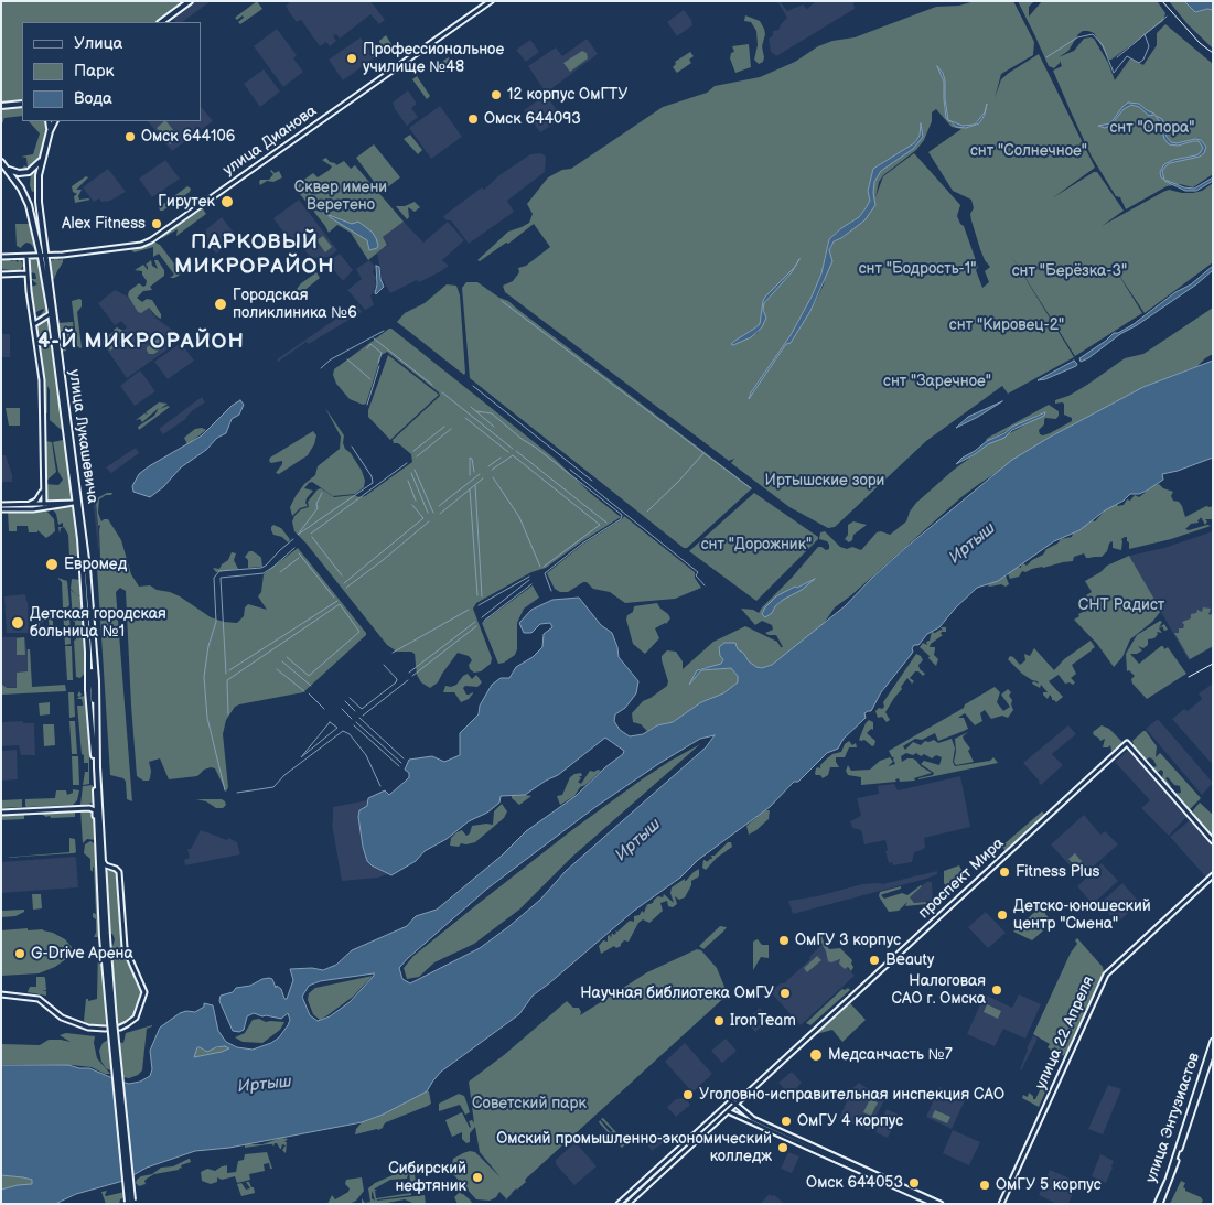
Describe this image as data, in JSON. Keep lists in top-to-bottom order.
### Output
{
  "streets": {
    "main road": [
      "улица Дианова",
      "улица Лукашевича",
      "проспект Мира",
      "улица 22 Апреля",
      "улица Энтузиастов"
    ]
  },
  "crossings": [
    ["улица Дианова", "улица Лукашевича"]
  ],
  "districts": ["ПАРКОВЫЙ МИКРОРАЙОН", "4-Й МИКРОРАЙОН"],
  "water": ["Иртыш"],
  "parks": [
    "снт \"Опора\"",
    "снт \"Солнечное\"",
    "Сквер имени Веретено",
    "снт \"Бодрость-1\"",
    "снт \"Берёзка-3\"",
    "снт \"Кировец-2\"",
    "снт \"Заречное\"",
    "Иртышские зори",
    "снт \"Дорожник\"",
    "СНТ Радист",
    "Советский парк"
  ],
  "places": [
    "Профессиональное училище №48",
    "12 корпус ОмГТУ",
    "Омск 644093",
    "Омск 644106",
    "Гирутек",
    "Alex Fitness",
    "Городская поликлиника №6",
    "Евромед",
    "Детская городская больница №1",
    "Fitness Plus",
    "Детско-юношеский центр \"Смена\"",
    "ОмГУ 3 корпус",
    "G-Drive Арена",
    "Beauty",
    "Налоговая САО г. Омска",
    "Научная библиотека ОмГУ",
    "IronTeam",
    "Медсанчасть №7",
    "Уголовно-исправительная инспекция САО",
    "ОмГУ 4 корпус",
    "Омский промышленно-экономический колледж",
    "Сибирский нефтяник",
    "Омск 644053",
    "ОмГУ 5 корпус"
  ],
  "legend": ["Улица", "Парк", "Вода"]
}
